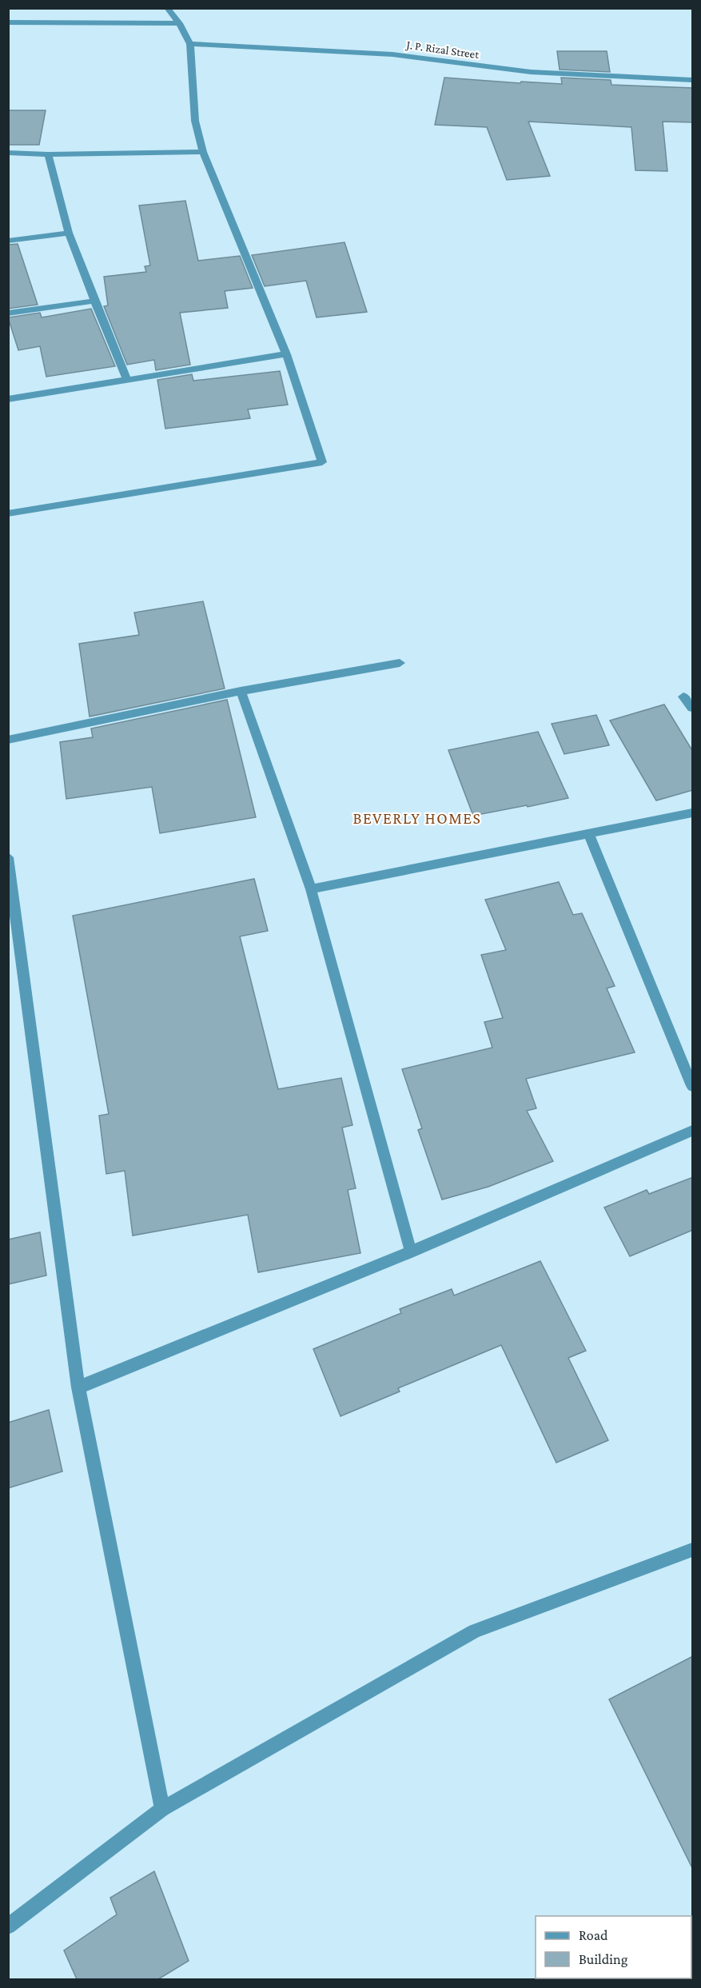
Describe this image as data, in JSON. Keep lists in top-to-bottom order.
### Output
{
  "streets": {
    "street": ["J. P. Rizal Street"]
  },
  "districts": ["BEVERLY HOMES"],
  "legend": ["Road", "Building"]
}
